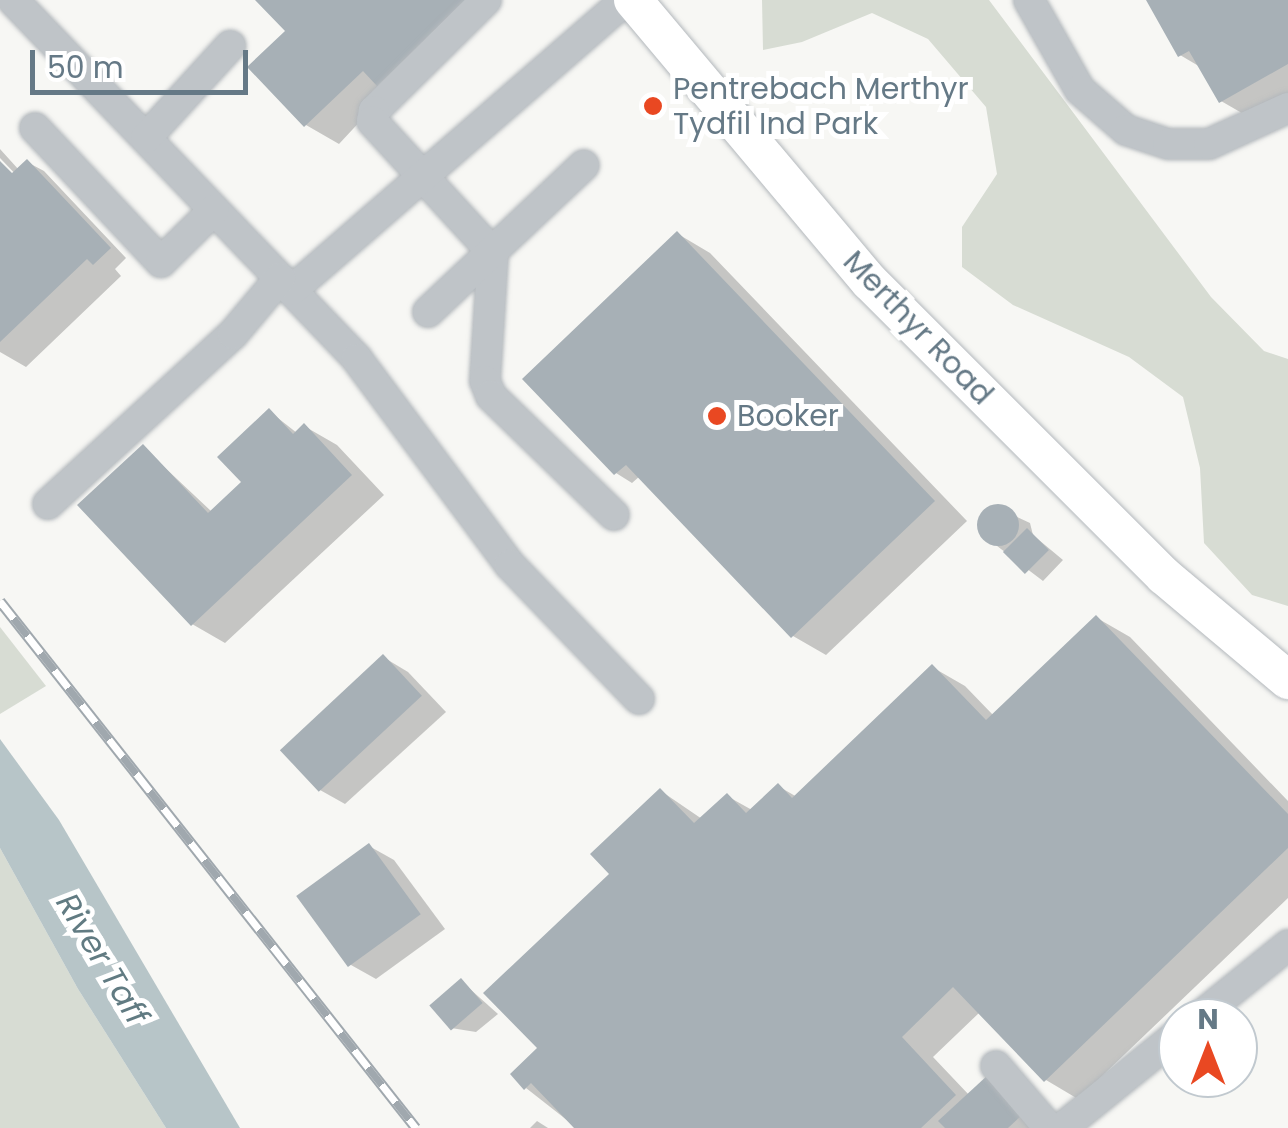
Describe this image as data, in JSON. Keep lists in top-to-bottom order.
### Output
{
  "streets": {
    "main road": ["Merthyr Road"]
  },
  "water": ["River Taff"],
  "places": ["Pentrebach Merthyr Tydfil Ind Park", "Booker"],
  "scale_bar": "50 m",
  "north": "top"
}
